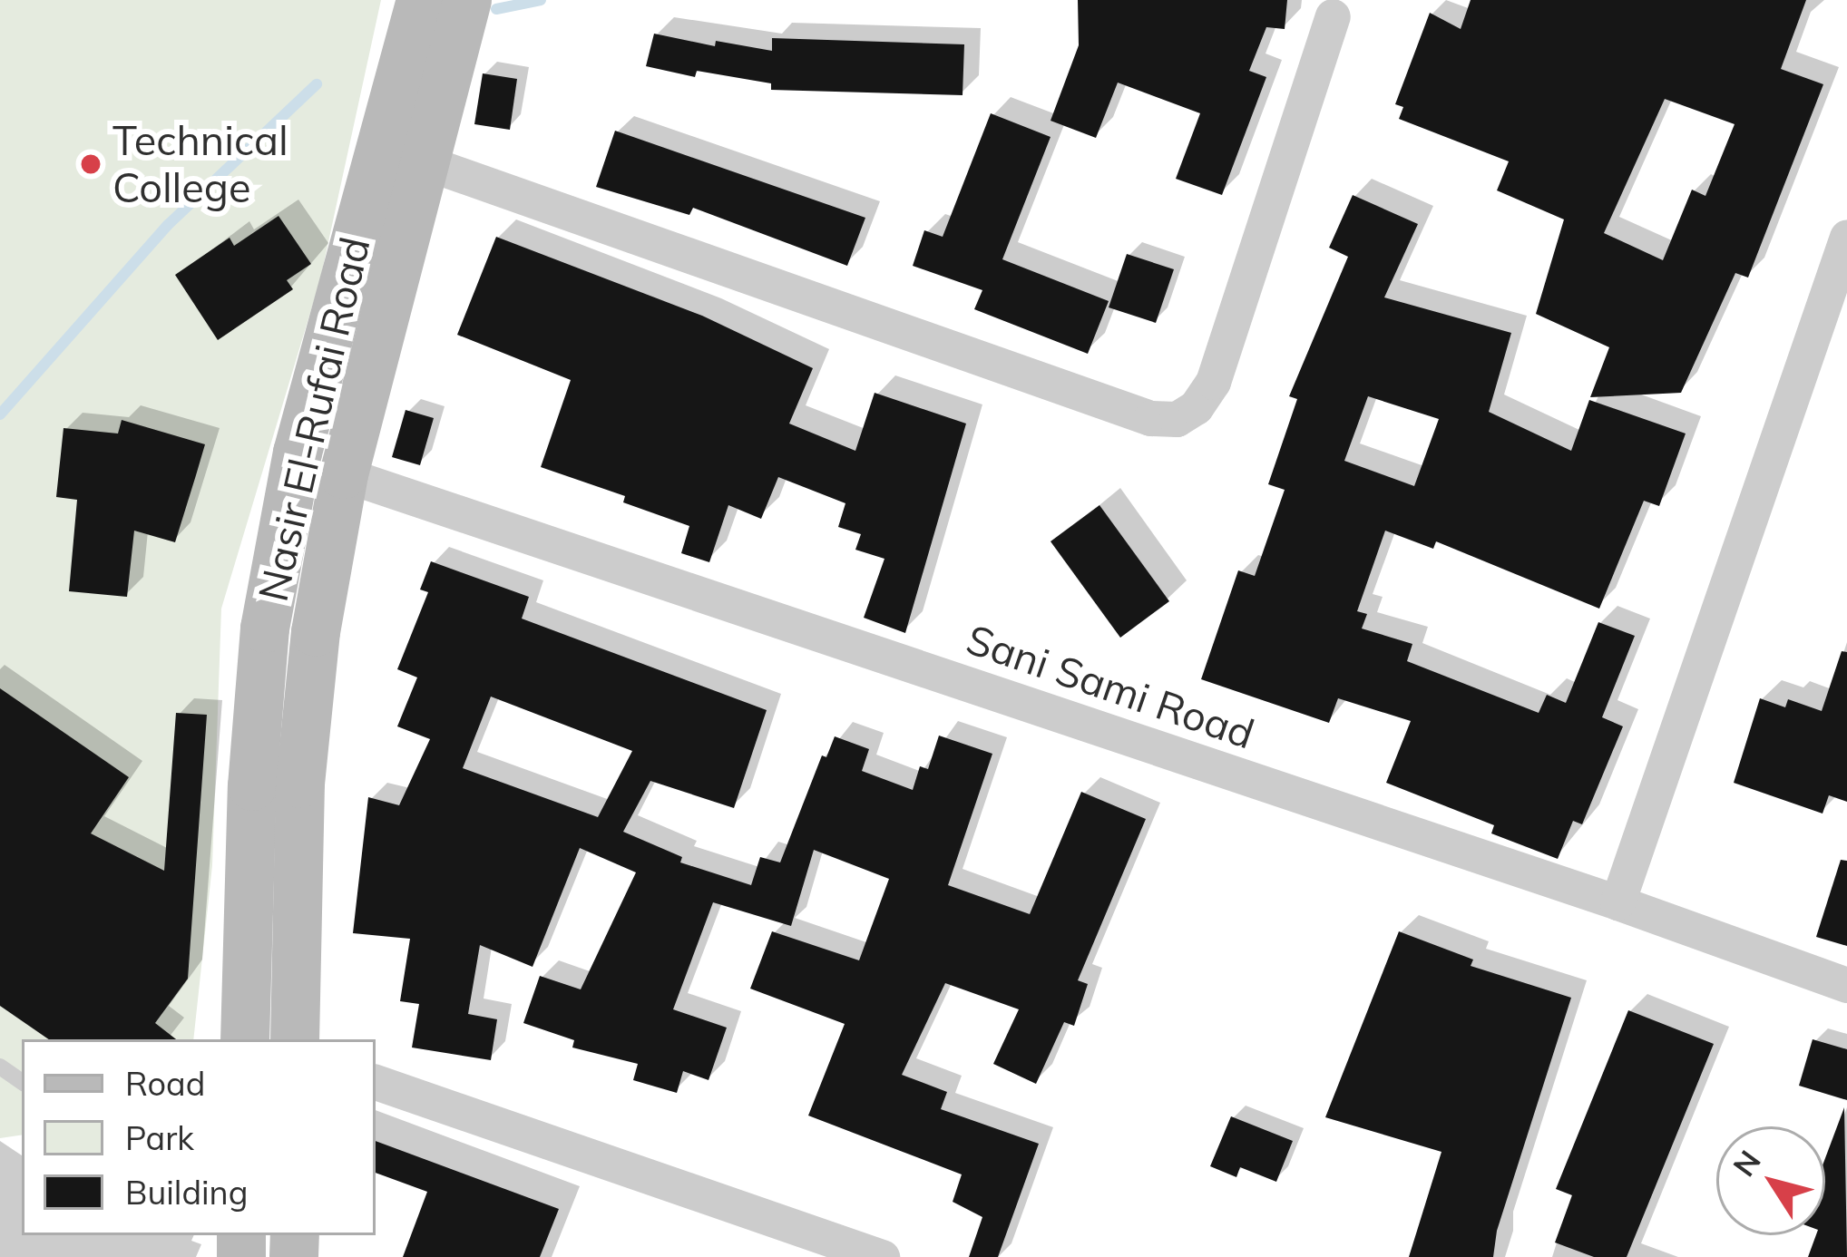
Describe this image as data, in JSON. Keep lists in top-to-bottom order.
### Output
{
  "streets": {
    "main road": ["Nasir El-Rufai Road"],
    "street": ["Sani Sami Road"]
  },
  "crossings": [
    ["Nasir El-Rufai Road", "Sani Sami Road"]
  ],
  "places": ["Technical College"],
  "legend": ["Road", "Park", "Building"],
  "north": "top left"
}
